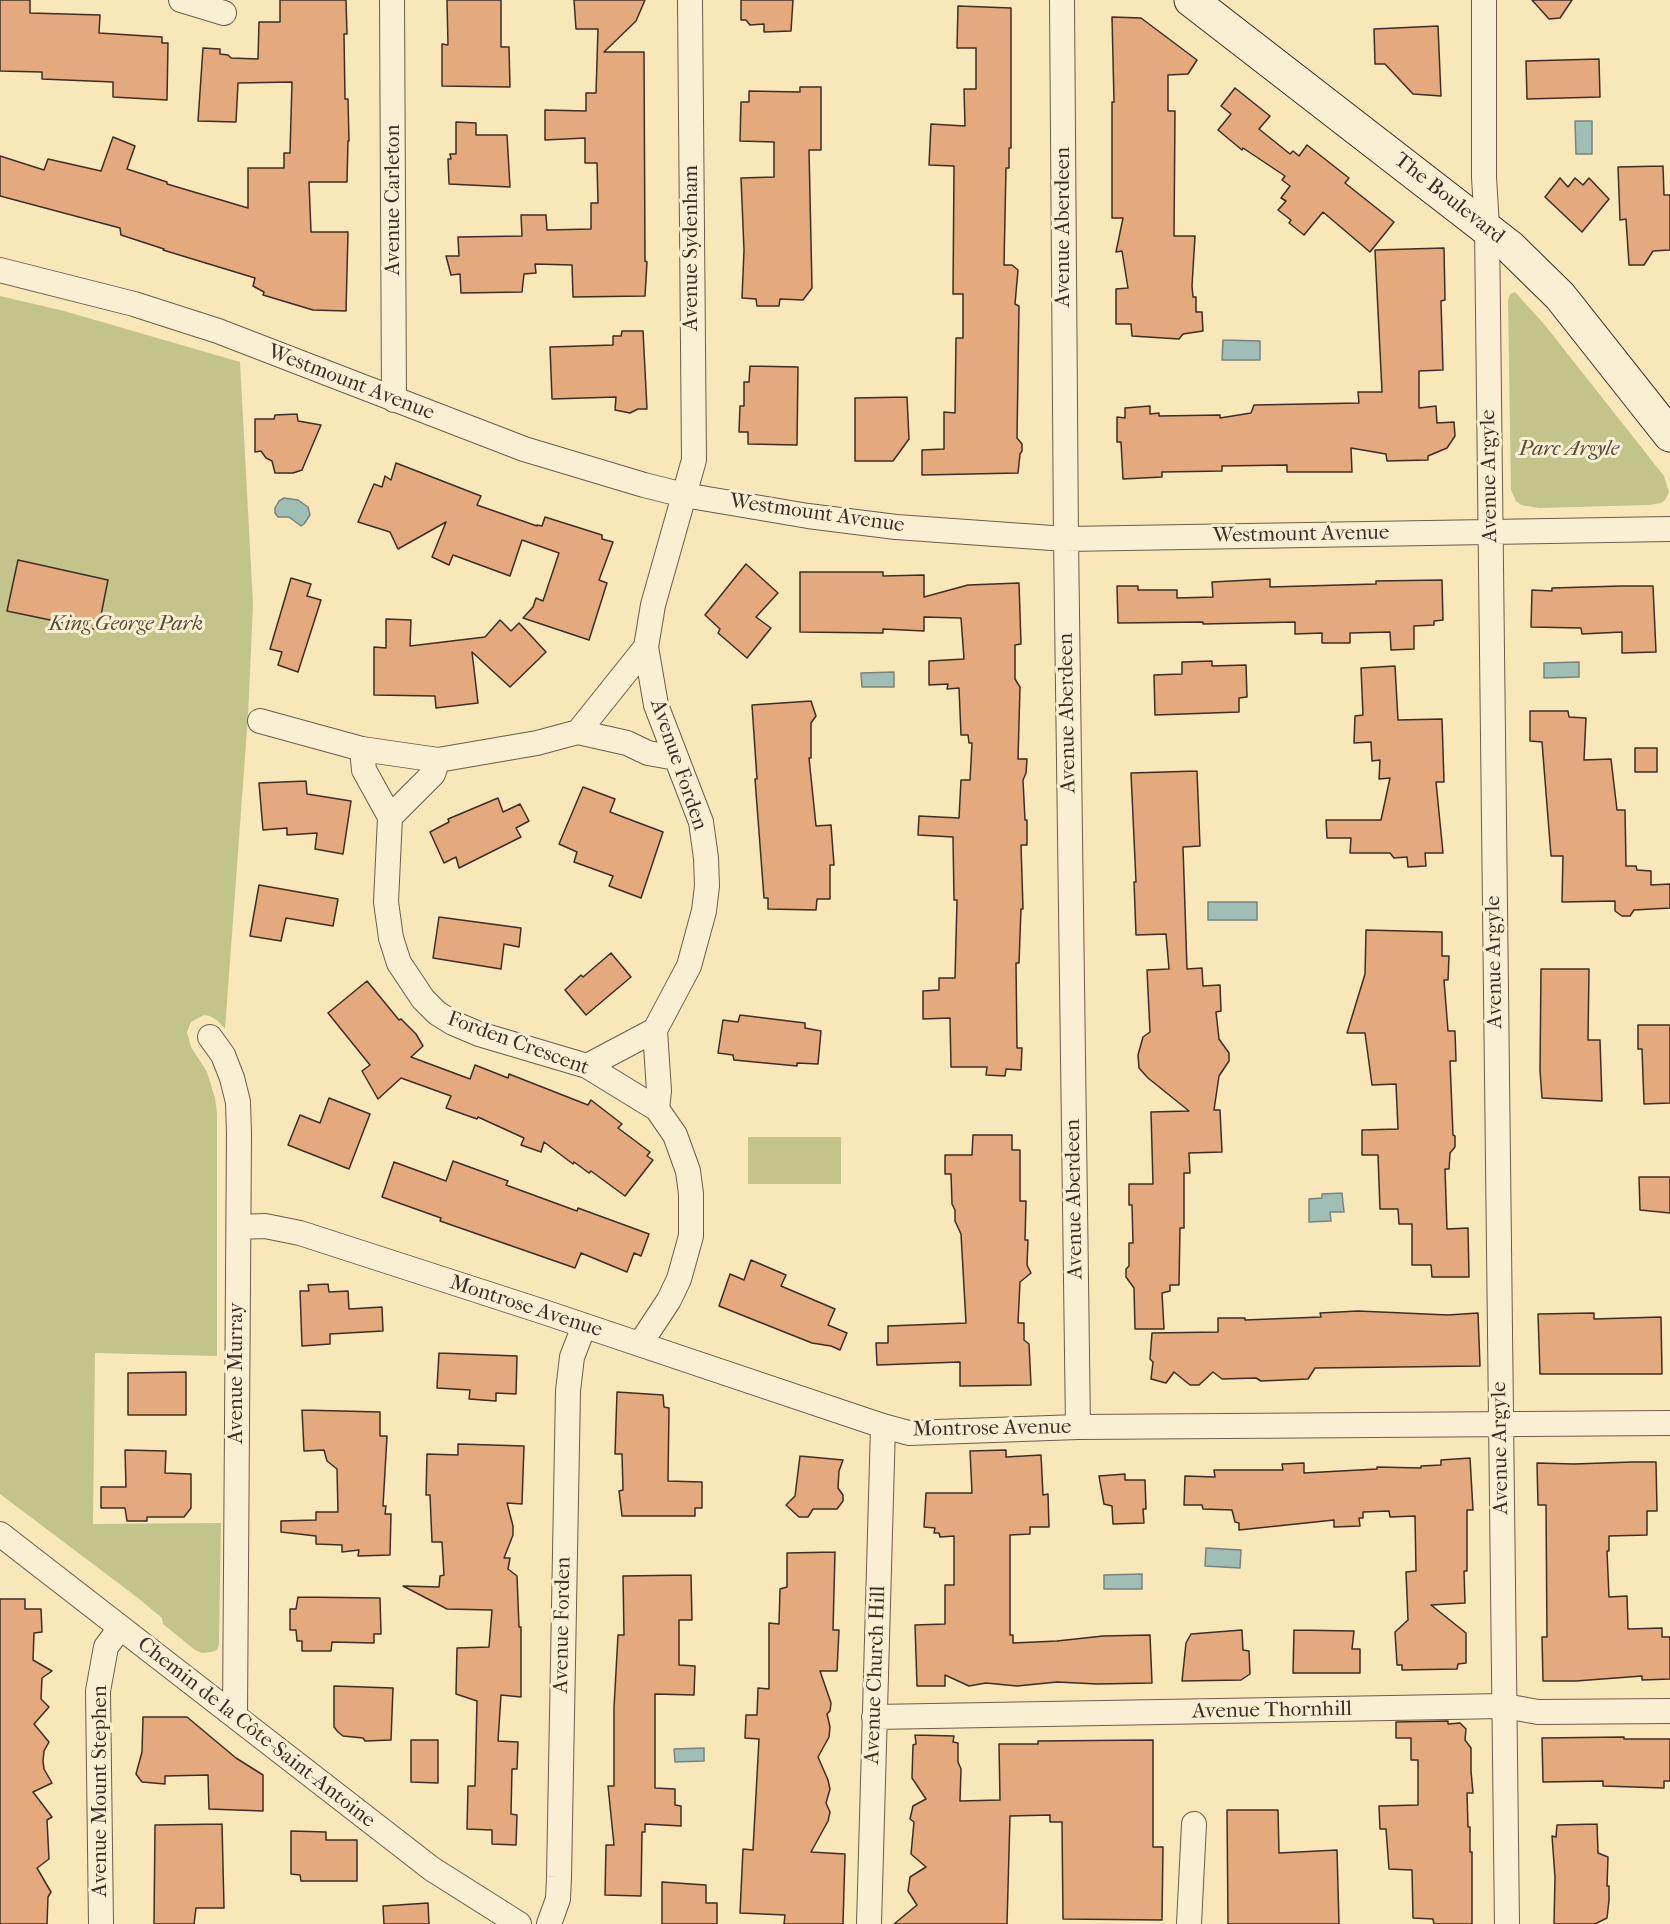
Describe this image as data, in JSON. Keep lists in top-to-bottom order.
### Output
{
  "streets": {
    "main road": ["The Boulevard"],
    "street": [
      "Avenue Carleton",
      "Avenue Aberdeen",
      "Avenue Sydenham",
      "Westmount Avenue",
      "Avenue Argyle",
      "Avenue Forden",
      "Forden Crescent",
      "Montrose Avenue",
      "Avenue Murray",
      "Avenue Church Hill",
      "Avenue Thornhill",
      "Chemin de la Côte-Saint-Antoine",
      "Avenue Mount Stephen"
    ]
  },
  "crossings": [
    ["The Boulevard", "Avenue Argyle"],
    ["Avenue Carleton", "Westmount Avenue"],
    ["Avenue Aberdeen", "Westmount Avenue"],
    ["Avenue Aberdeen", "Montrose Avenue"],
    ["Avenue Sydenham", "Westmount Avenue"],
    ["Avenue Sydenham", "Avenue Forden"],
    ["Westmount Avenue", "Avenue Argyle"],
    ["Westmount Avenue", "Avenue Forden"],
    ["Avenue Argyle", "Montrose Avenue"],
    ["Avenue Argyle", "Avenue Thornhill"],
    ["Avenue Forden", "Montrose Avenue"],
    ["Montrose Avenue", "Avenue Murray"],
    ["Montrose Avenue", "Avenue Church Hill"],
    ["Avenue Murray", "Chemin de la Côte-Saint-Antoine"],
    ["Avenue Church Hill", "Avenue Thornhill"],
    ["Chemin de la Côte-Saint-Antoine", "Avenue Mount Stephen"]
  ],
  "parks": ["Parc Argyle", "King George Park"]
}
